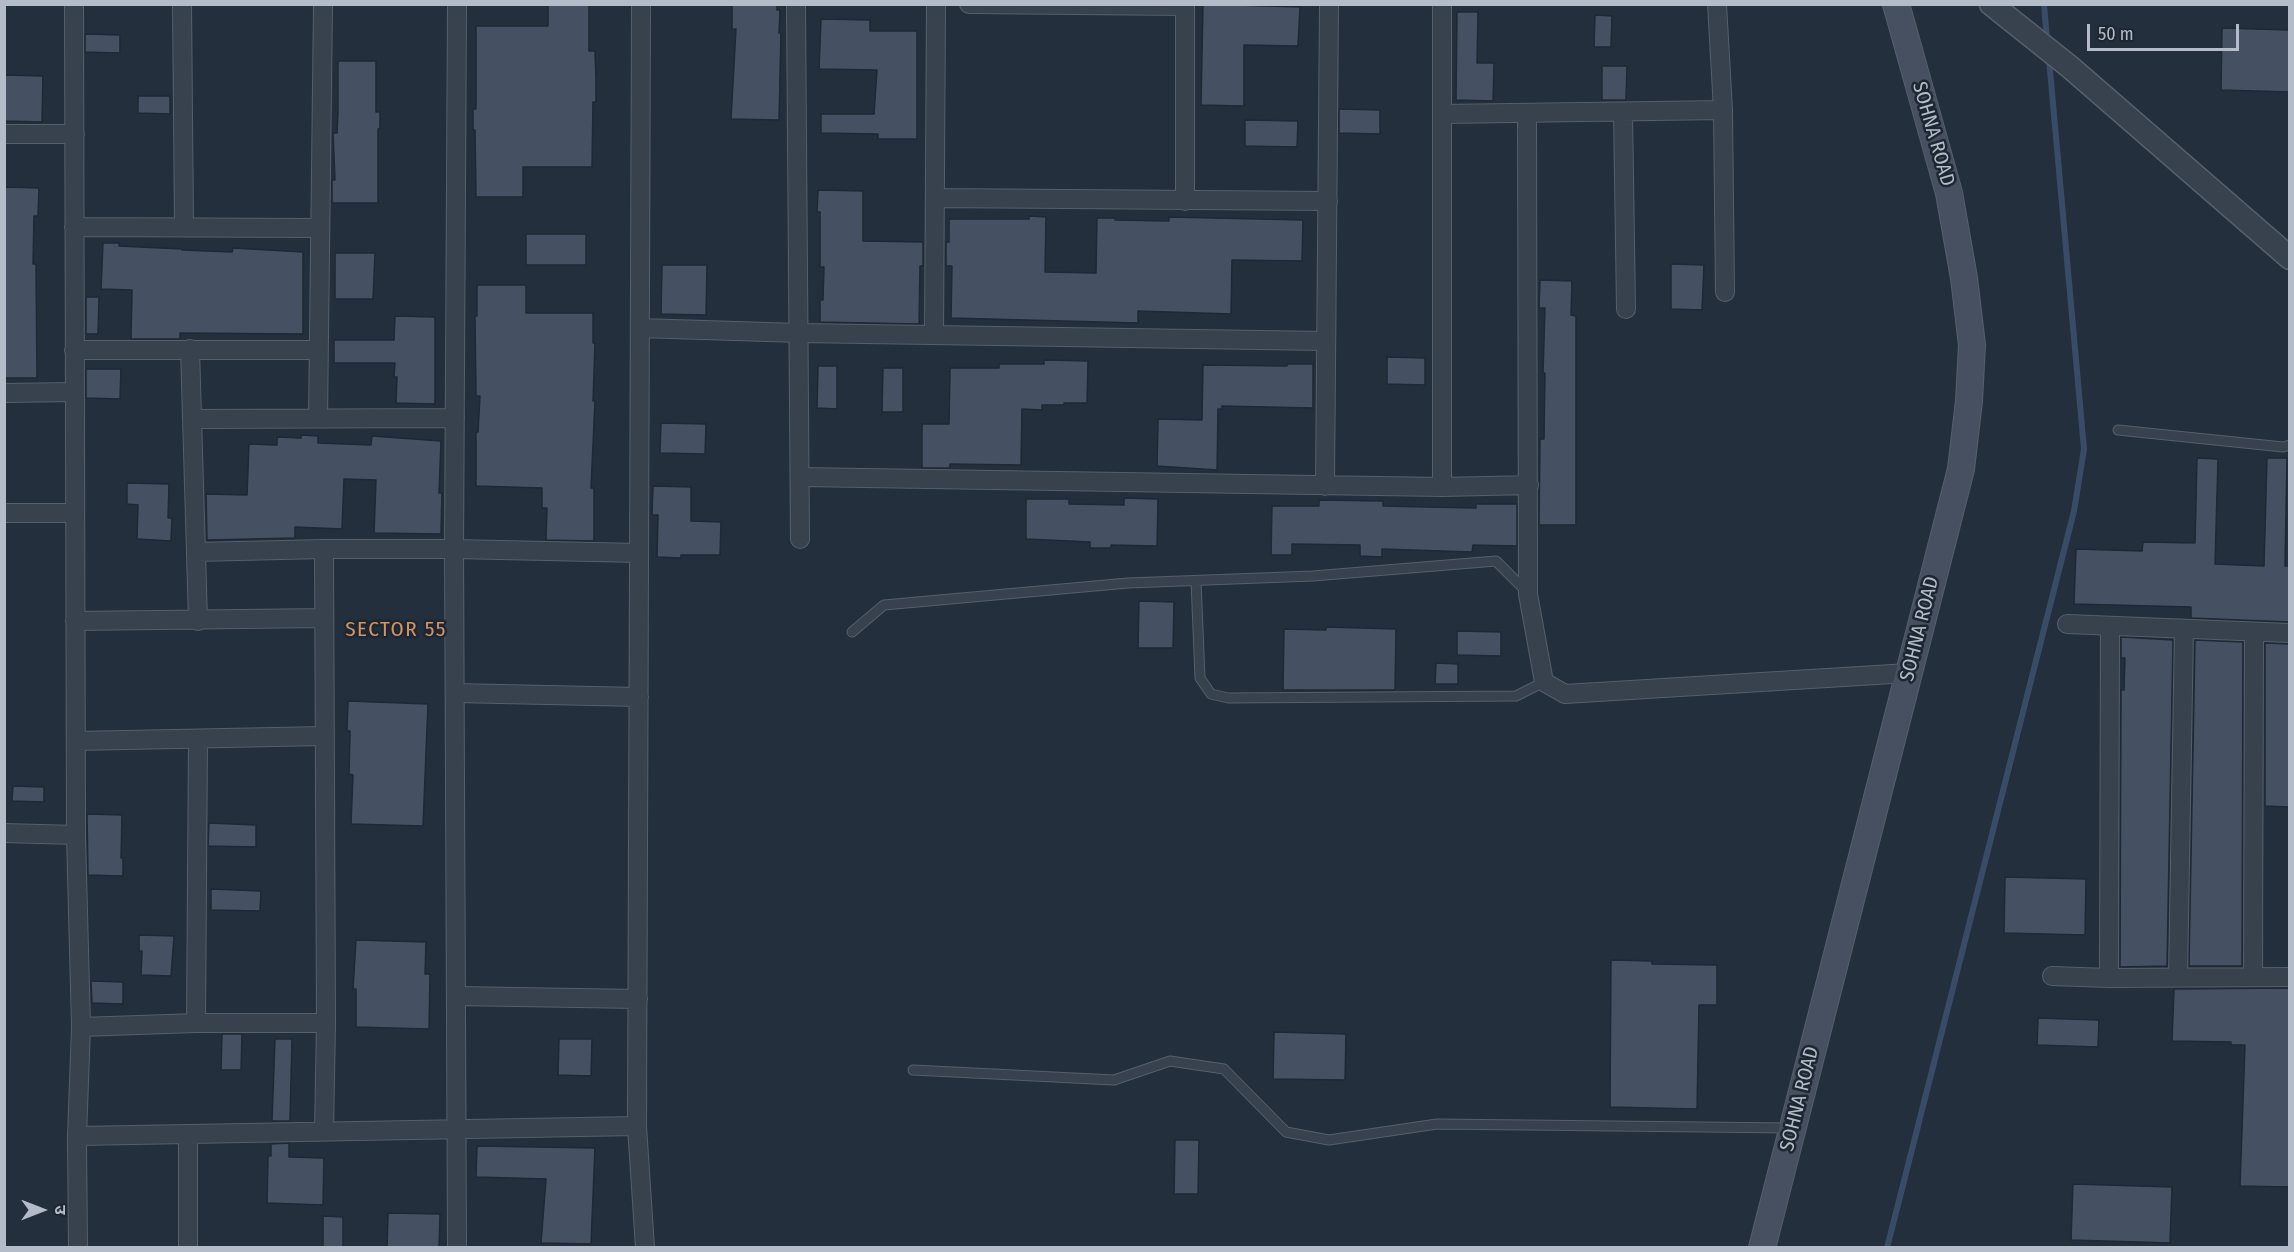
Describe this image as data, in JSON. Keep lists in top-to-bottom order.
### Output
{
  "streets": {
    "main road": ["SOHNA ROAD"]
  },
  "districts": ["SECTOR 55"],
  "scale_bar": "50 m",
  "north": "right"
}
